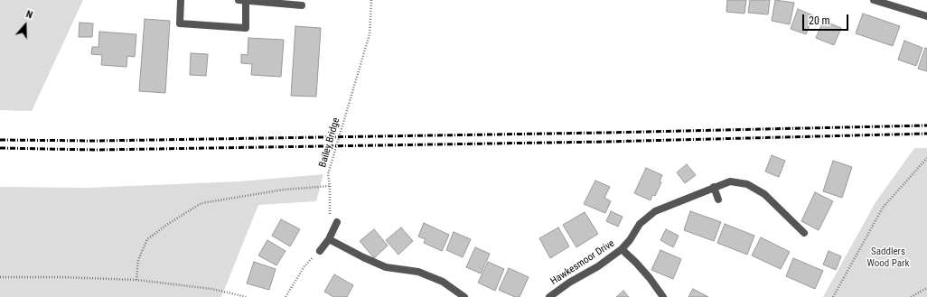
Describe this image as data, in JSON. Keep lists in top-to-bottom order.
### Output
{
  "streets": {
    "street": ["Hawkesmoor Drive"],
    "path": ["Bailey Bridge"]
  },
  "parks": ["Saddlers Wood Park"],
  "scale_bar": "20 m",
  "north": "top"
}
